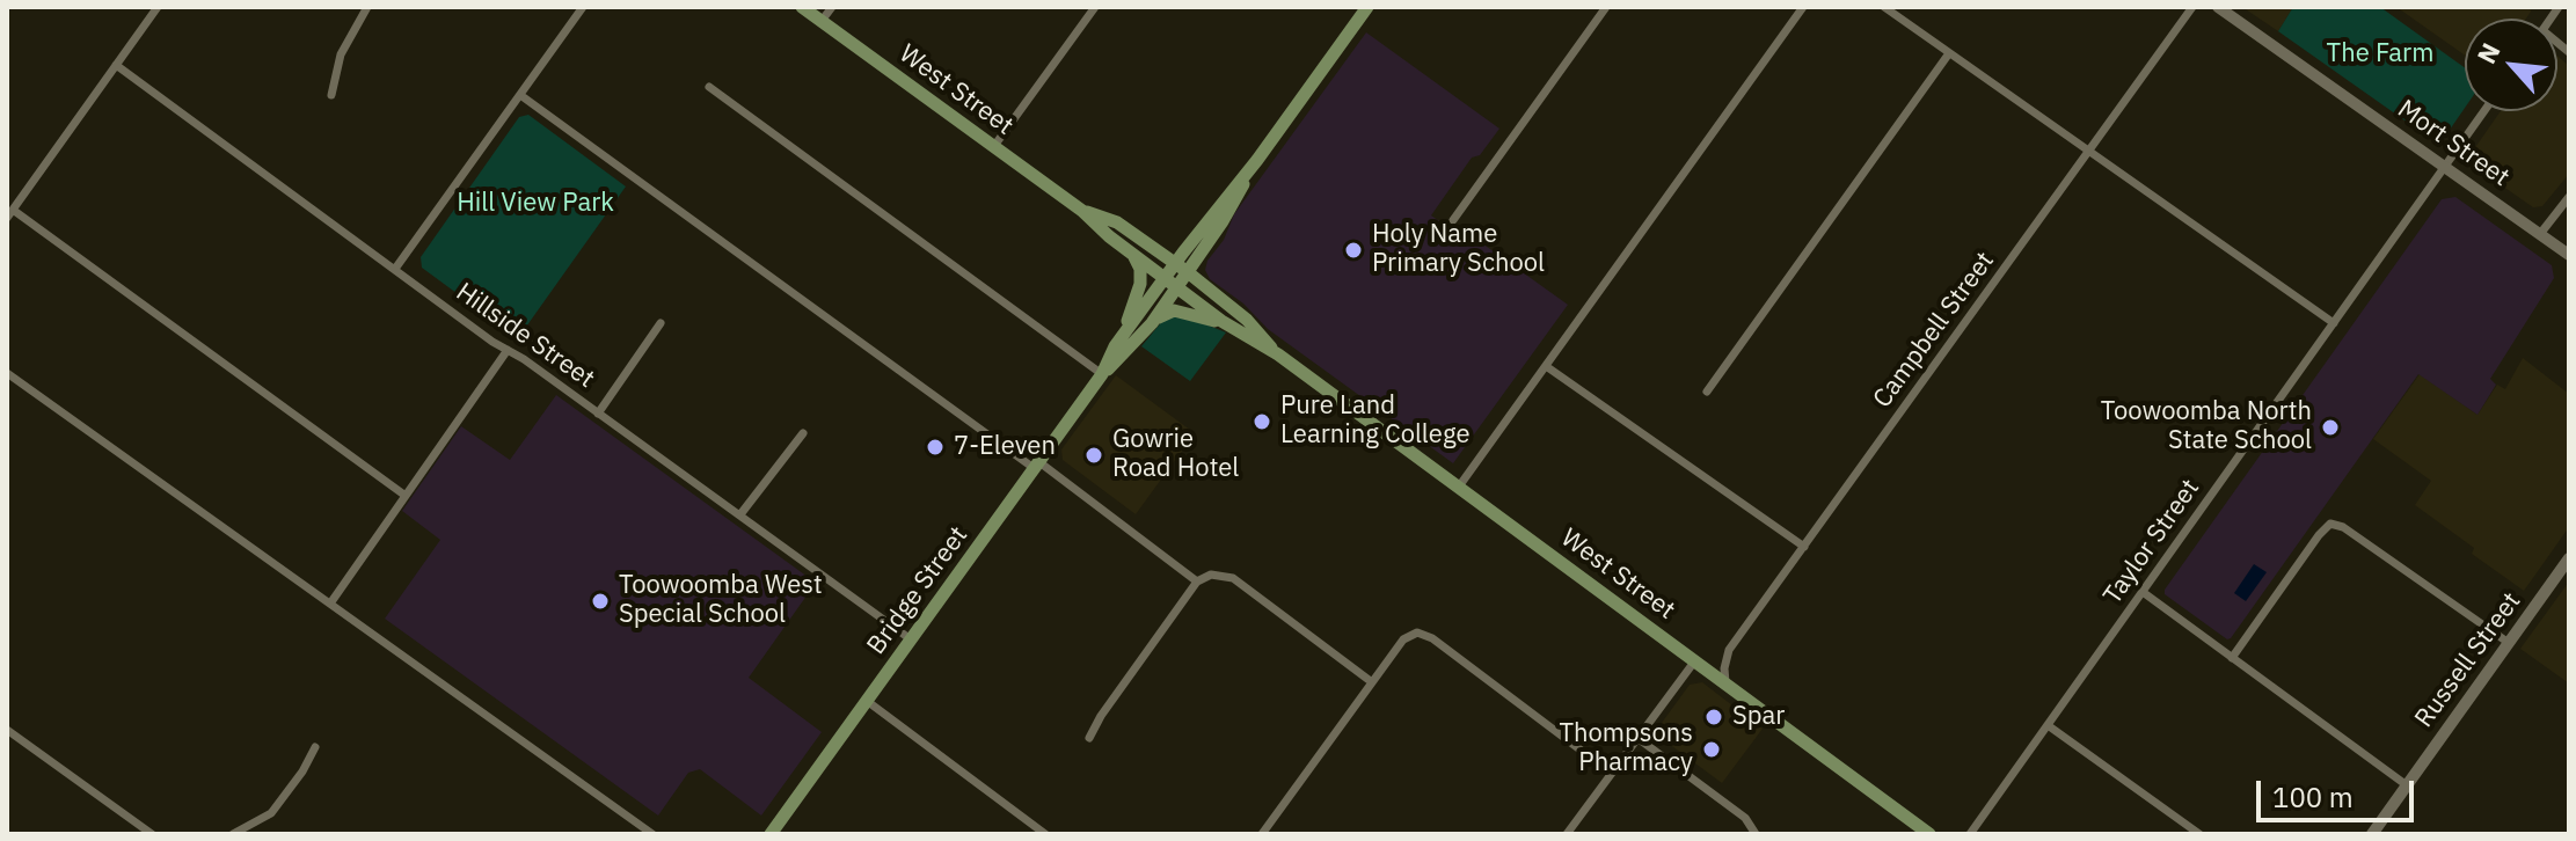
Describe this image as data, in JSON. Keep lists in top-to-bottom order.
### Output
{
  "streets": {
    "main road": ["West Street", "Bridge Street"],
    "street": [
      "Mort Street",
      "Campbell Street",
      "Hillside Street",
      "Taylor Street",
      "Russell Street"
    ]
  },
  "crossings": [
    ["West Street", "Campbell Street"],
    ["West Street", "Bridge Street"],
    ["Mort Street", "Taylor Street"],
    ["Hillside Street", "Bridge Street"]
  ],
  "parks": ["The Farm", "Hill View Park"],
  "places": [
    "Holy Name Primary School",
    "Pure Land Learning College",
    "Toowoomba North State School",
    "7-Eleven",
    "Gowrie Road Hotel",
    "Toowoomba West Special School",
    "Spar",
    "Thompsons Pharmacy"
  ],
  "scale_bar": "100 m",
  "north": "top left"
}
